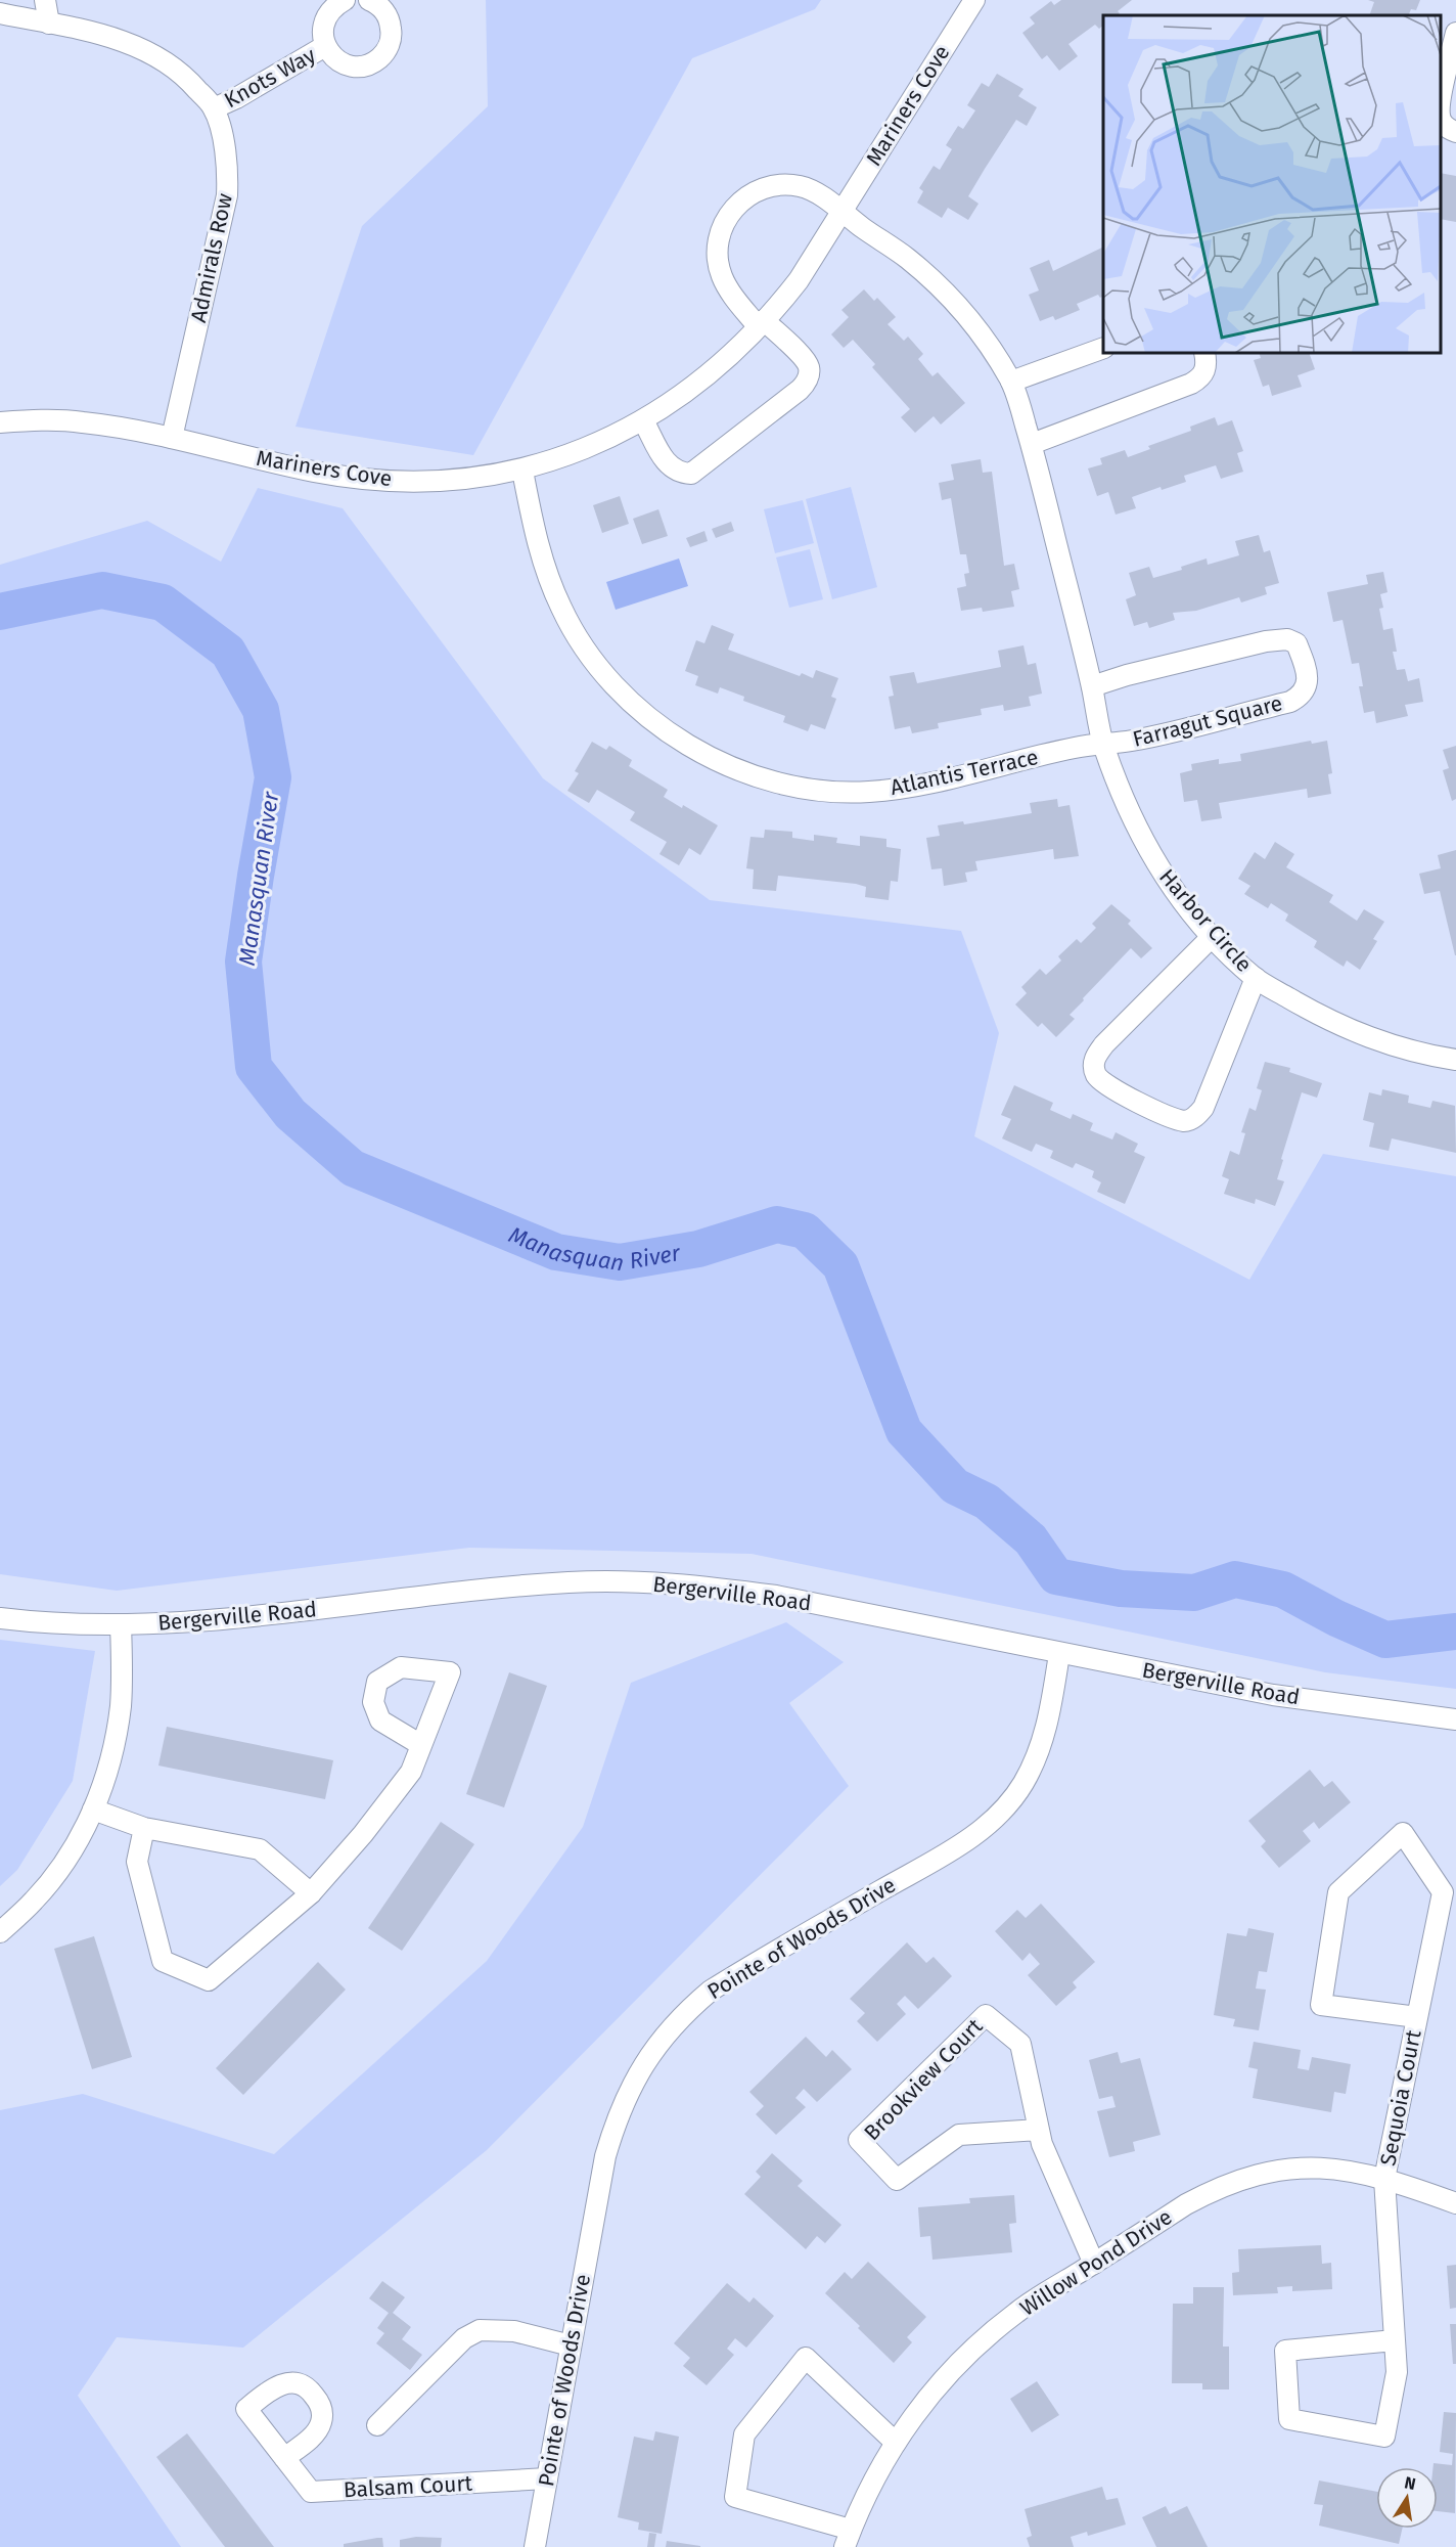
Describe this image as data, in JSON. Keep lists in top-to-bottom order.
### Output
{
  "streets": {
    "street": [
      "Knots Way",
      "Mariners Cove",
      "Admirals Row",
      "Farragut Square",
      "Atlantis Terrace",
      "Harbor Circle",
      "Bergerville Road",
      "Pointe of Woods Drive",
      "Brookview Court",
      "Sequoia Court",
      "Willow Pond Drive",
      "Balsam Court"
    ]
  },
  "crossings": [
    ["Knots Way", "Admirals Row"],
    ["Mariners Cove", "Admirals Row"],
    ["Mariners Cove", "Atlantis Terrace"],
    ["Farragut Square", "Atlantis Terrace"],
    ["Farragut Square", "Harbor Circle"],
    ["Atlantis Terrace", "Harbor Circle"],
    ["Bergerville Road", "Pointe of Woods Drive"],
    ["Pointe of Woods Drive", "Balsam Court"],
    ["Brookview Court", "Willow Pond Drive"],
    ["Sequoia Court", "Willow Pond Drive"]
  ],
  "water": ["Manasquan River"],
  "north": "top"
}
